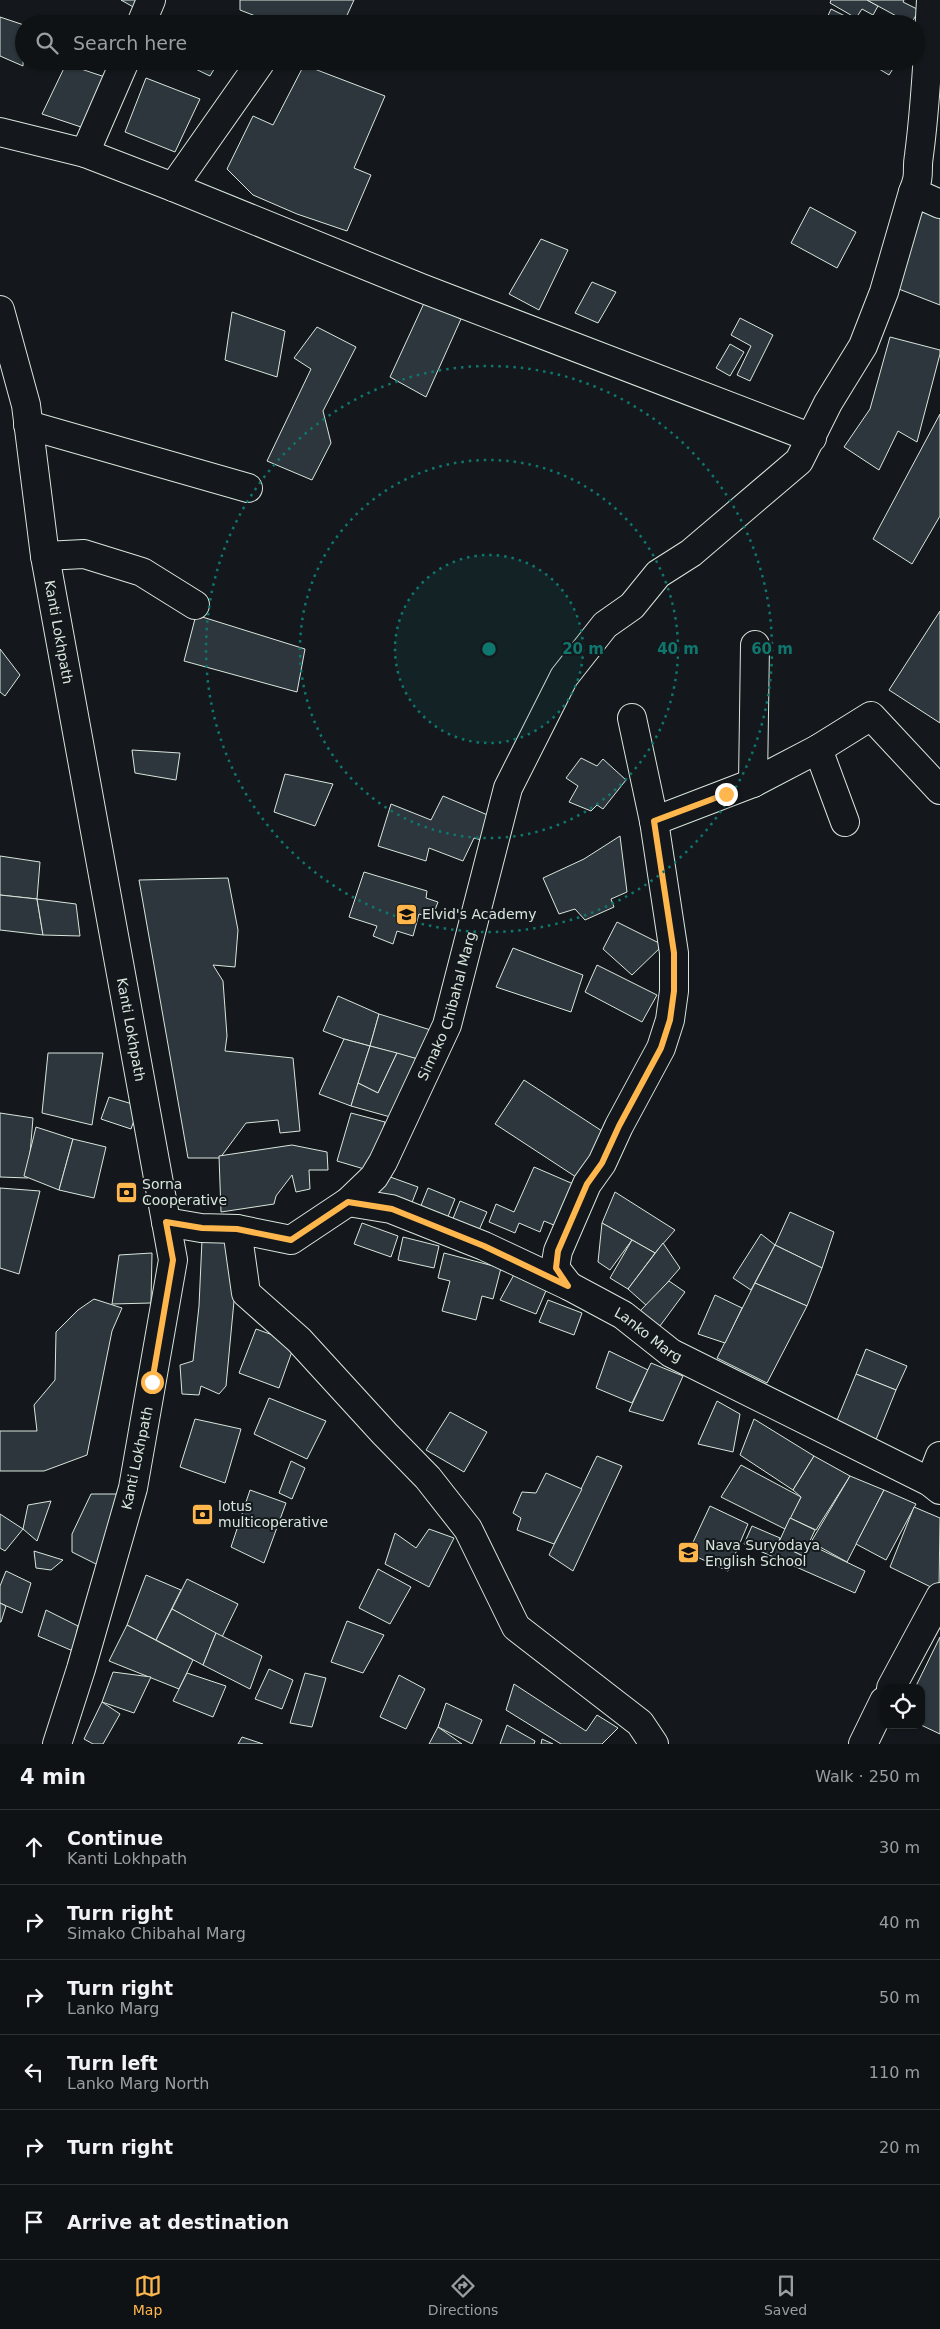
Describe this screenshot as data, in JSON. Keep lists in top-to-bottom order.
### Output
{
  "streets": {
    "street": ["Kanti Lokhpath", "Simako Chibahal Marg", "Lanko Marg"]
  },
  "crossings": [
    ["Kanti Lokhpath", "Simako Chibahal Marg"],
    ["Simako Chibahal Marg", "Lanko Marg"]
  ],
  "places": {
    "school or university": ["Elvid's Academy", "Nava Suryodaya English School"],
    "bank": ["Sorna Cooperative", "lotus multicoperative"]
  },
  "page": {
    "search": "Search here",
    "heading": ["4 min", "Walk · 250 m"],
    "list": [
      ["Continue", "Kanti Lokhpath", "30 m"],
      ["Turn right", "Simako Chibahal Marg", "40 m"],
      ["Turn right", "Lanko Marg", "50 m"],
      ["Turn left", "Lanko Marg North", "110 m"],
      ["Turn right", "20 m"],
      "Arrive at destination"
    ],
    "nav": ["Map", "Directions", "Saved"]
  },
  "rings": ["20 m", "40 m", "60 m"]
}
